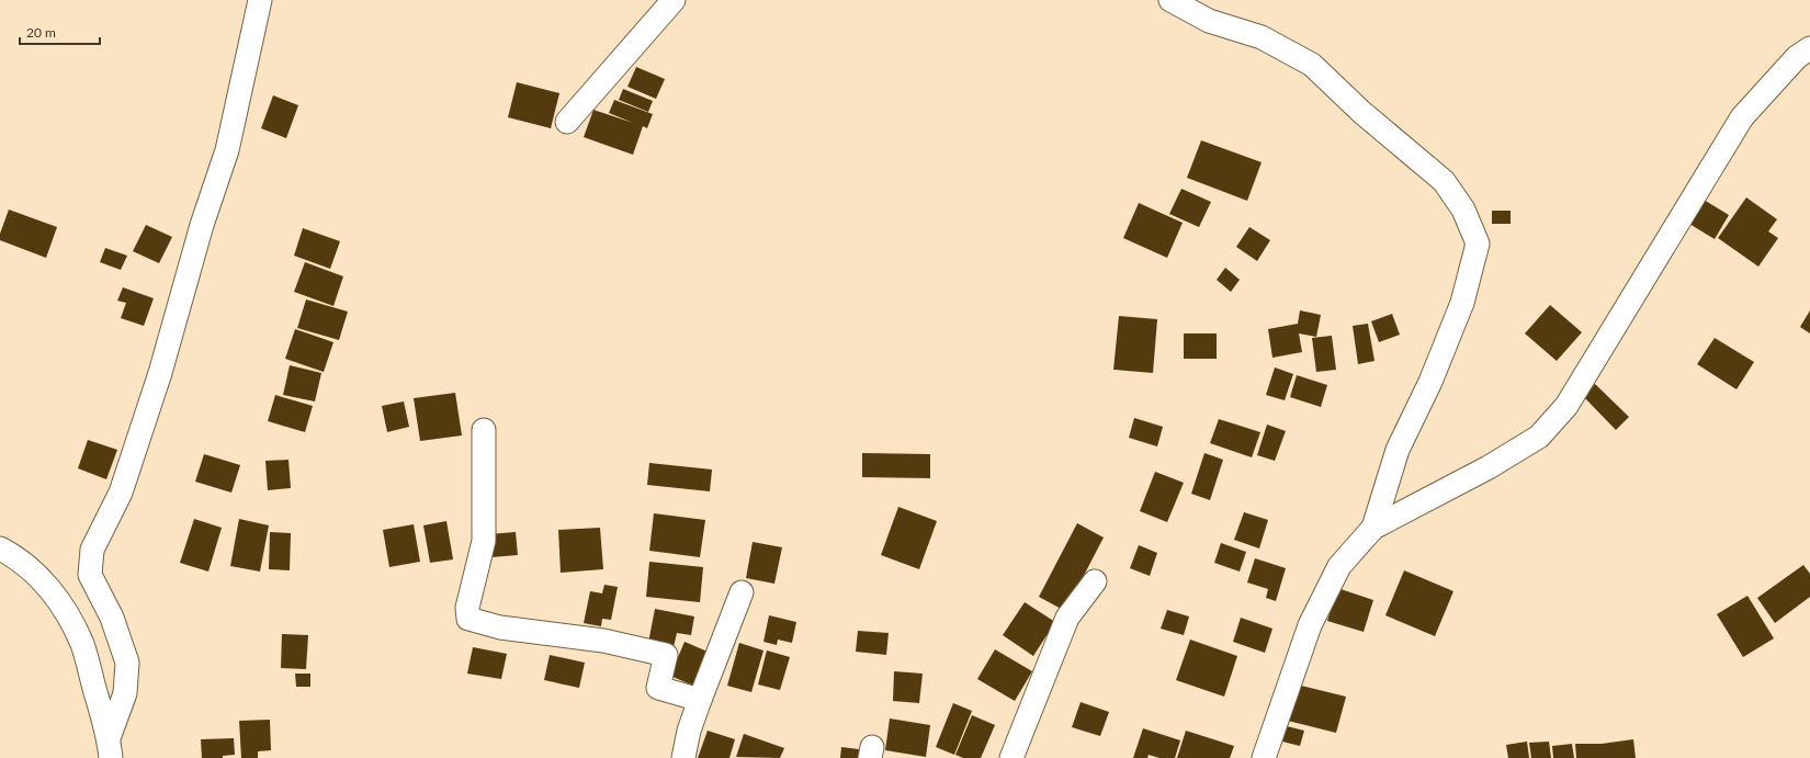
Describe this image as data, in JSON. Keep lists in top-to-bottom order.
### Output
{
  "scale_bar": "20 m"
}
